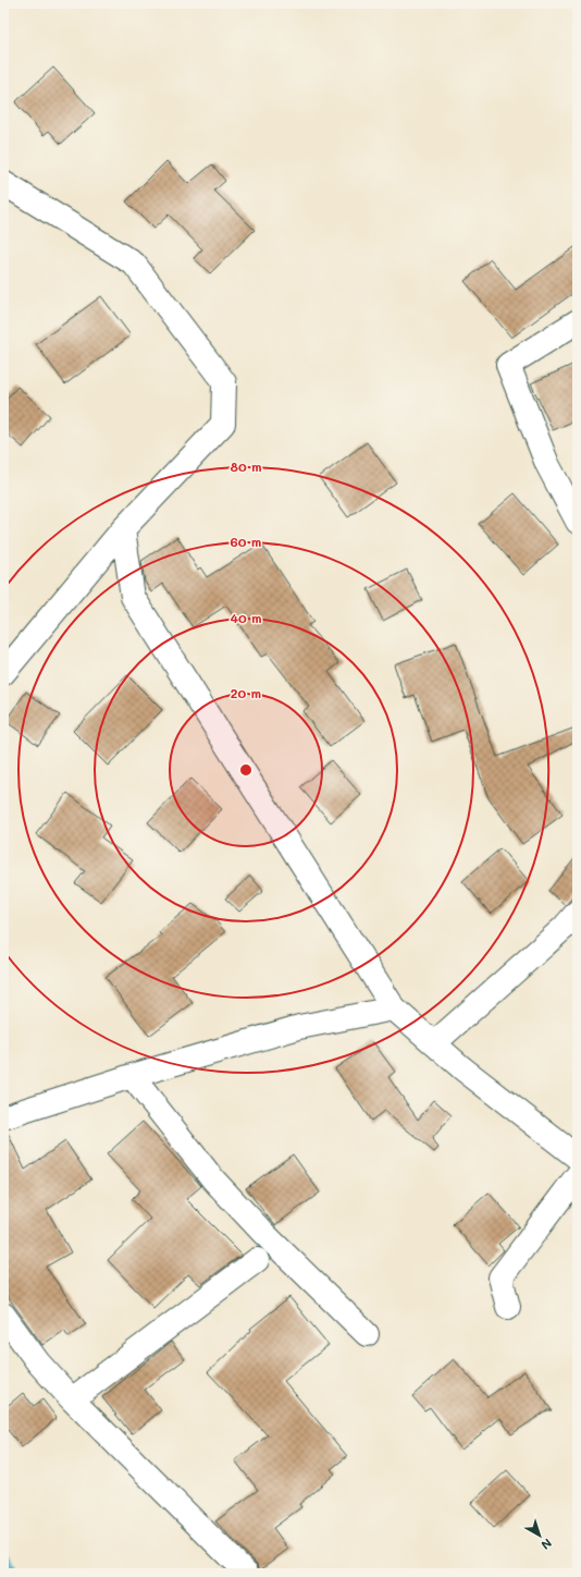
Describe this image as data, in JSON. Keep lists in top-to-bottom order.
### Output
{
  "north": "bottom right",
  "rings": [
    "80 m",
    "60 m",
    "40 m",
    "20 m"
  ]
}
